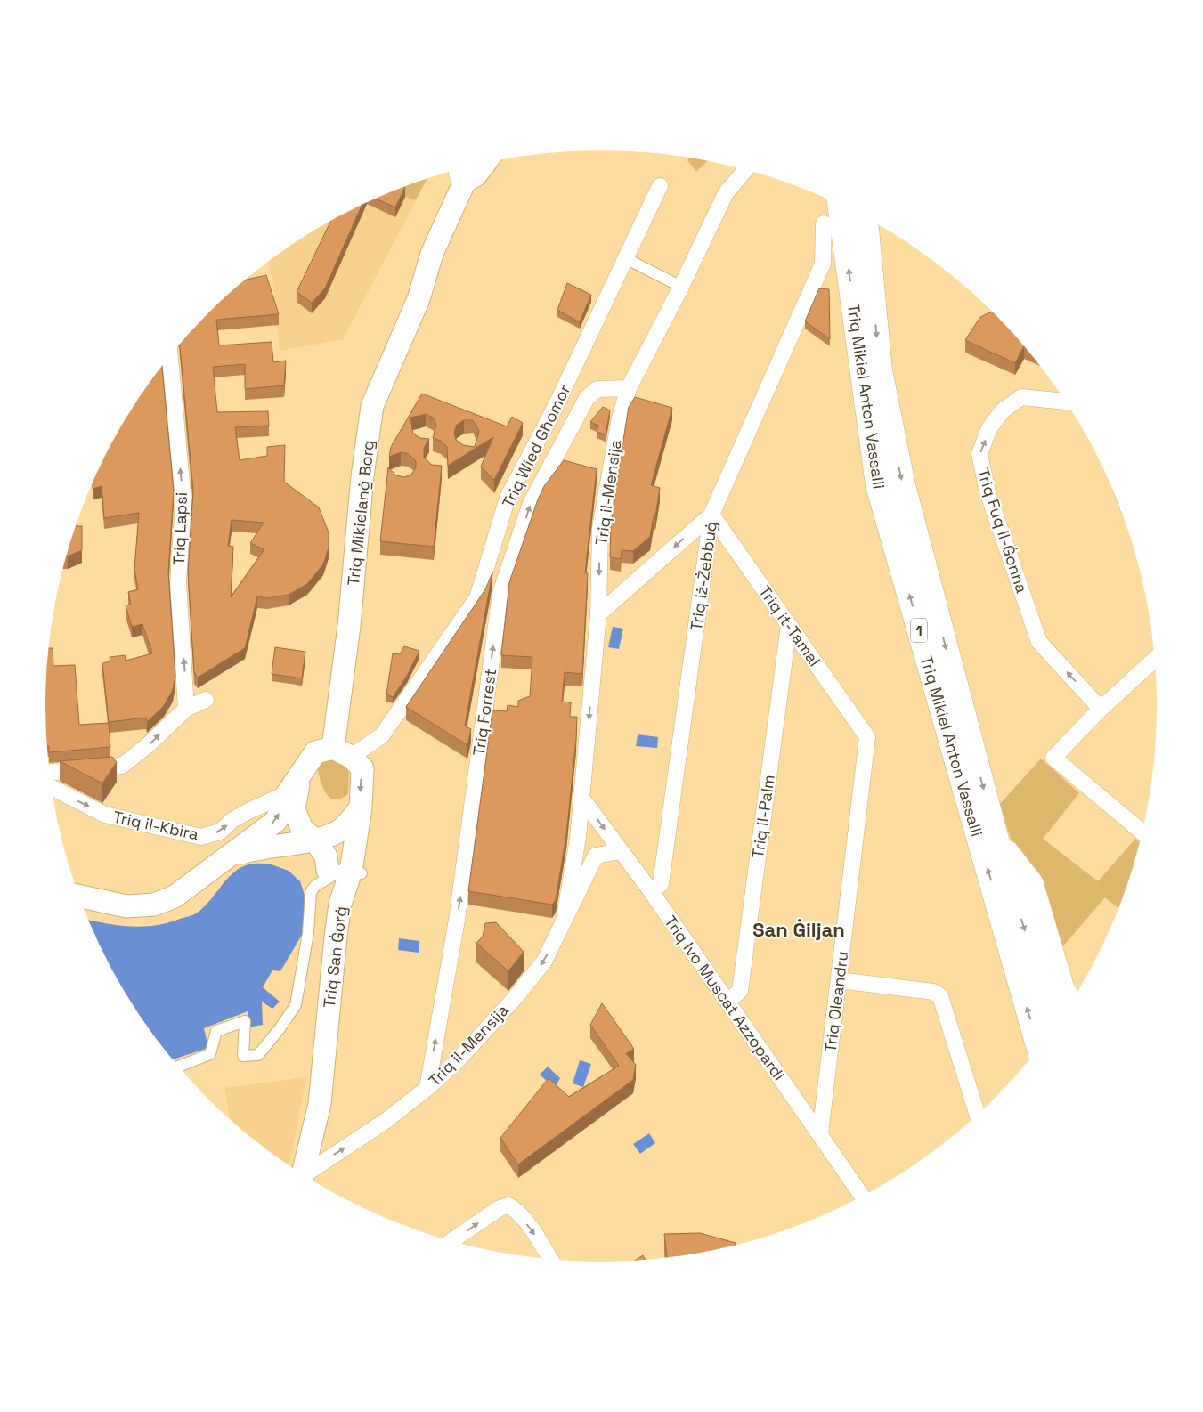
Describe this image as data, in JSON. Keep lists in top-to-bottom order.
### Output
{
  "streets": {
    "highway": ["Triq Mikiel Anton Vassalli", "1"],
    "main road": ["Triq Mikielanġ Borg", "Triq San Ġorġ"],
    "street": [
      "Triq Wied Għomor",
      "Triq il-Mensija",
      "Triq Lapsi",
      "Triq Fuq Il-Ǵonna",
      "Triq iż-Żebbuġ",
      "Triq it-Tamal",
      "Triq Forrest",
      "Triq il-Palm",
      "Triq il-Kbira",
      "Triq Ivo Muscat Azzopardi",
      "Triq Oleandru"
    ]
  },
  "crossings": [
    ["Triq Wied Għomor", "Triq Mikielanġ Borg"],
    ["Triq Wied Għomor", "Triq il-Kbira"],
    ["Triq il-Mensija", "Triq Forrest"],
    ["Triq il-Mensija", "Triq Ivo Muscat Azzopardi"],
    ["Triq Mikielanġ Borg", "Triq il-Kbira"],
    ["Triq iż-Żebbuġ", "Triq it-Tamal"],
    ["Triq iż-Żebbuġ", "Triq Ivo Muscat Azzopardi"],
    ["Triq it-Tamal", "Triq il-Palm"],
    ["Triq it-Tamal", "Triq Oleandru"],
    ["Triq il-Palm", "Triq Ivo Muscat Azzopardi"],
    ["Triq Ivo Muscat Azzopardi", "Triq Oleandru"]
  ],
  "one_way": ["Triq Lapsi", "Triq Forrest", "Triq il-Kbira"],
  "districts": ["San Ġiljan"]
}
